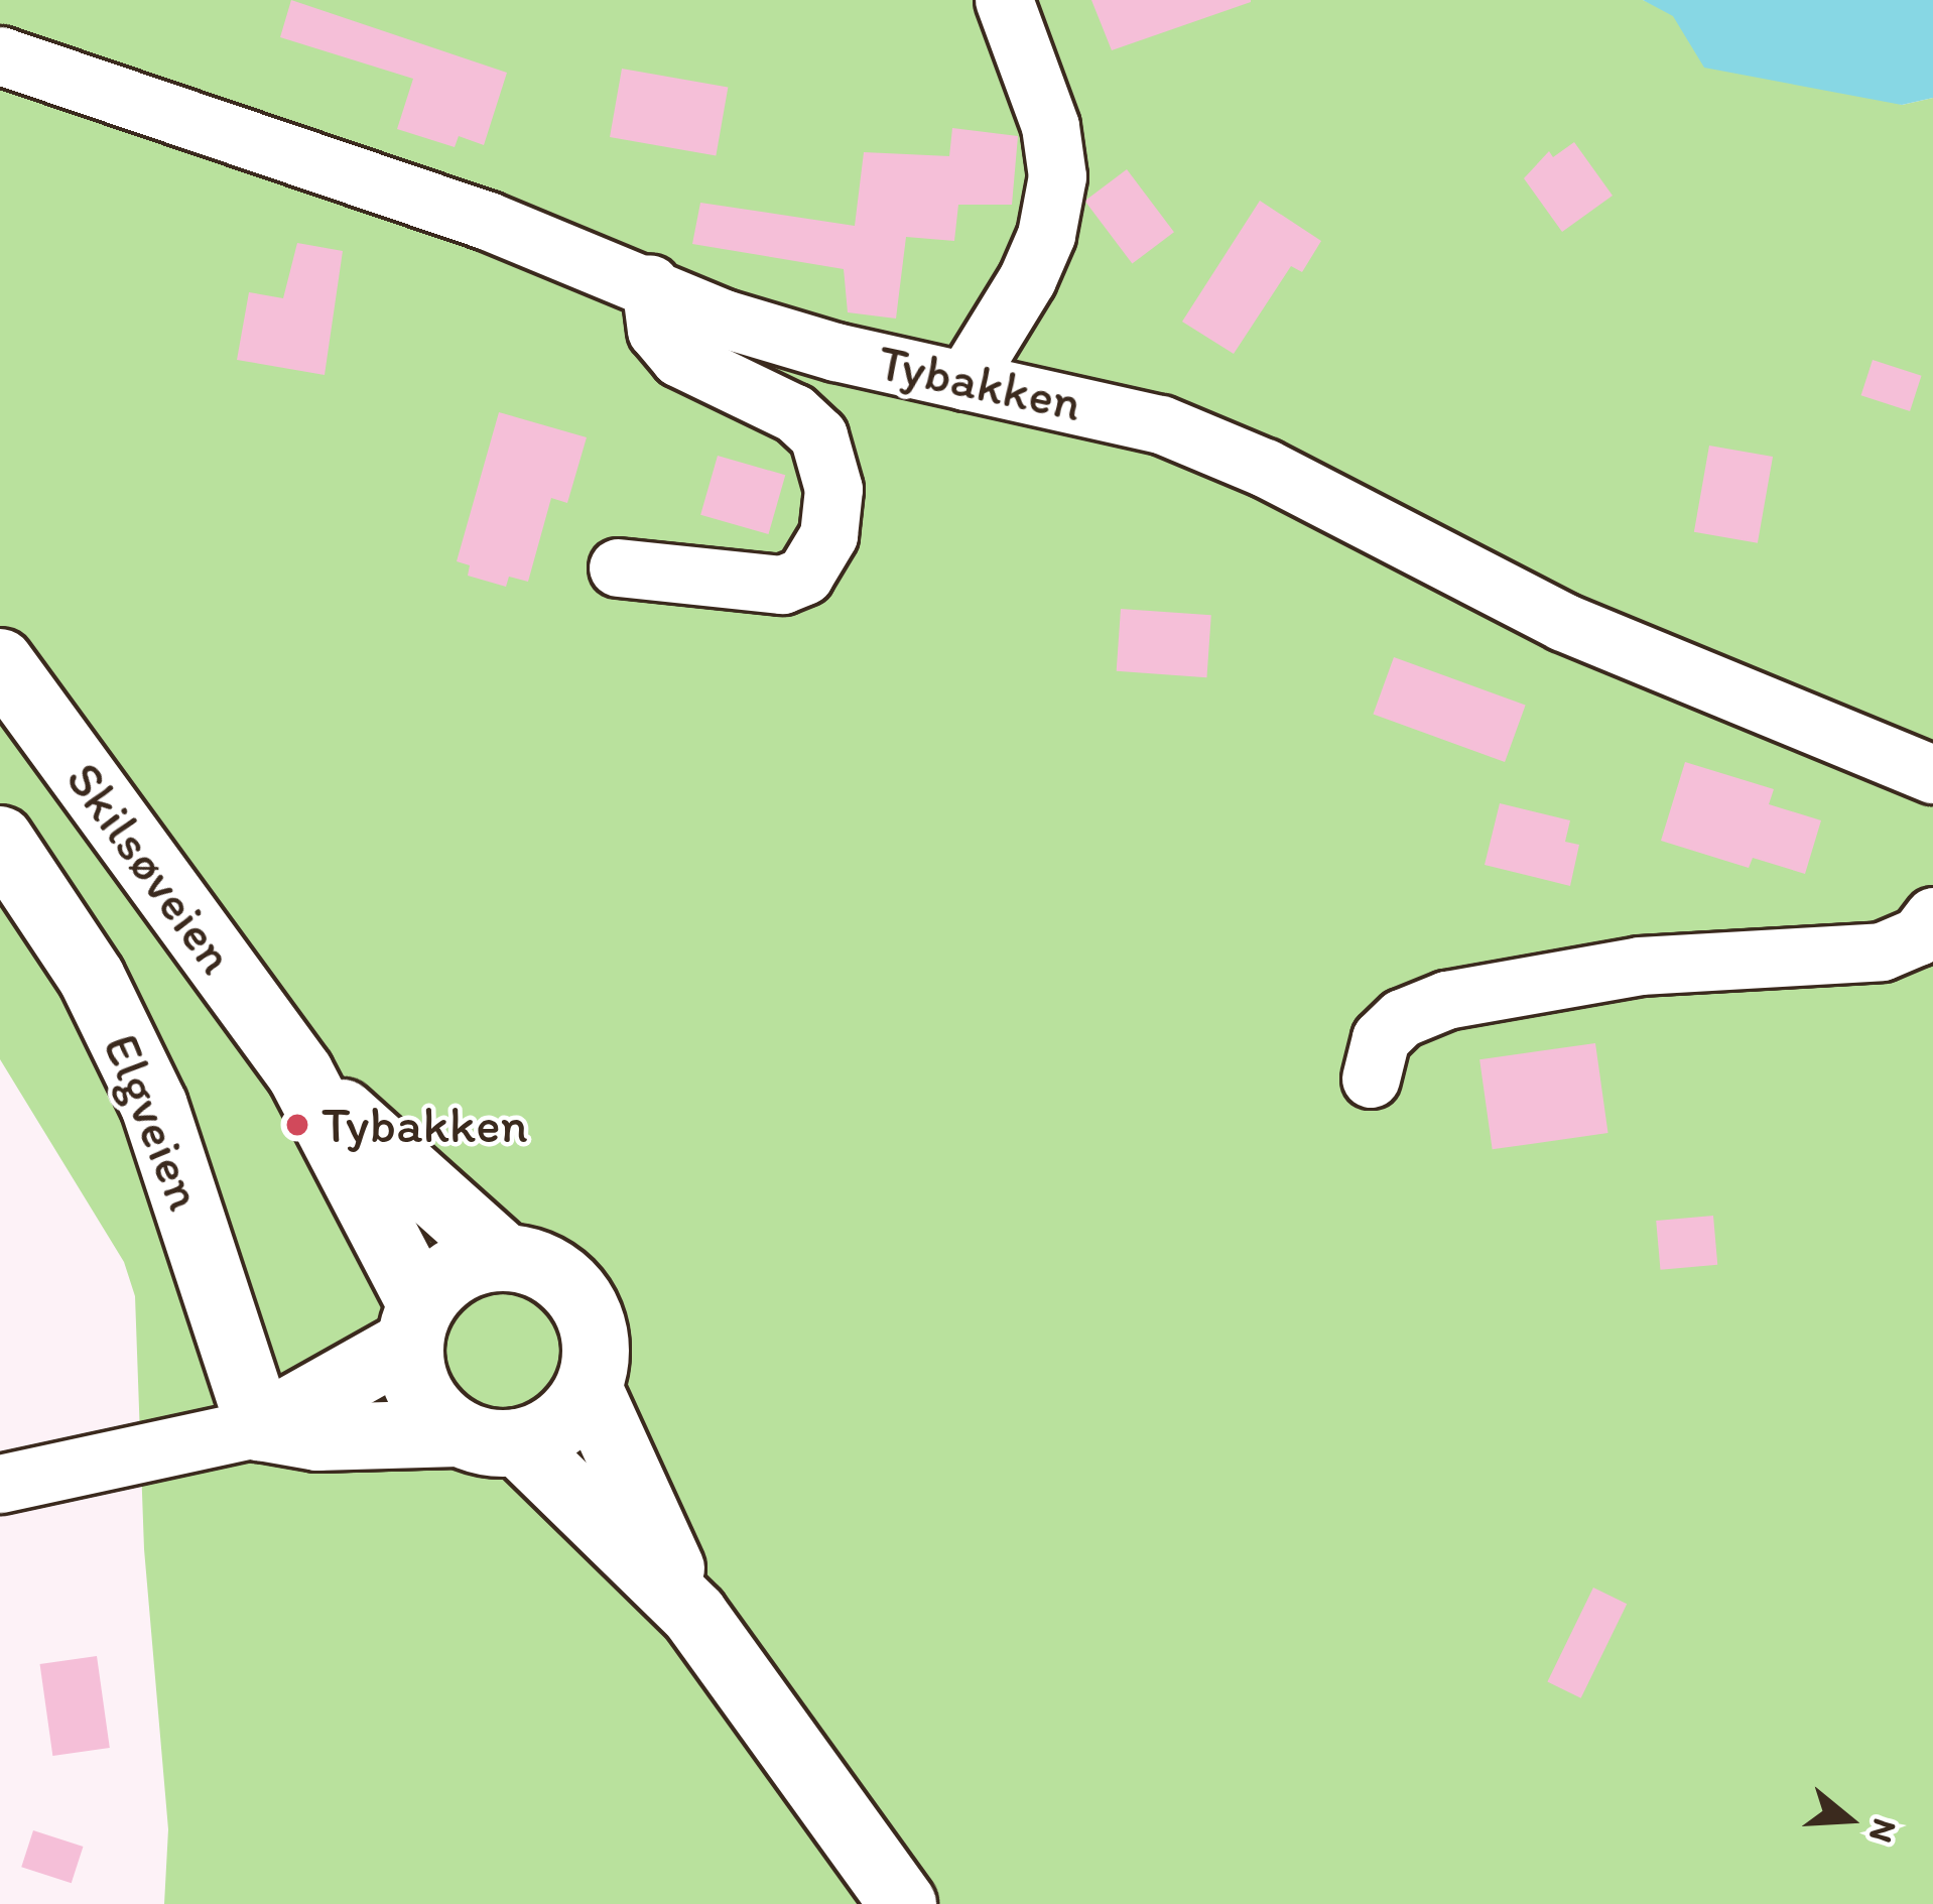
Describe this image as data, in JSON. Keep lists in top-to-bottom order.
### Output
{
  "streets": {
    "main road": ["Skilsøveien", "Elgveien"],
    "street": ["Tybakken"]
  },
  "places": ["Tybakken"],
  "north": "right"
}
